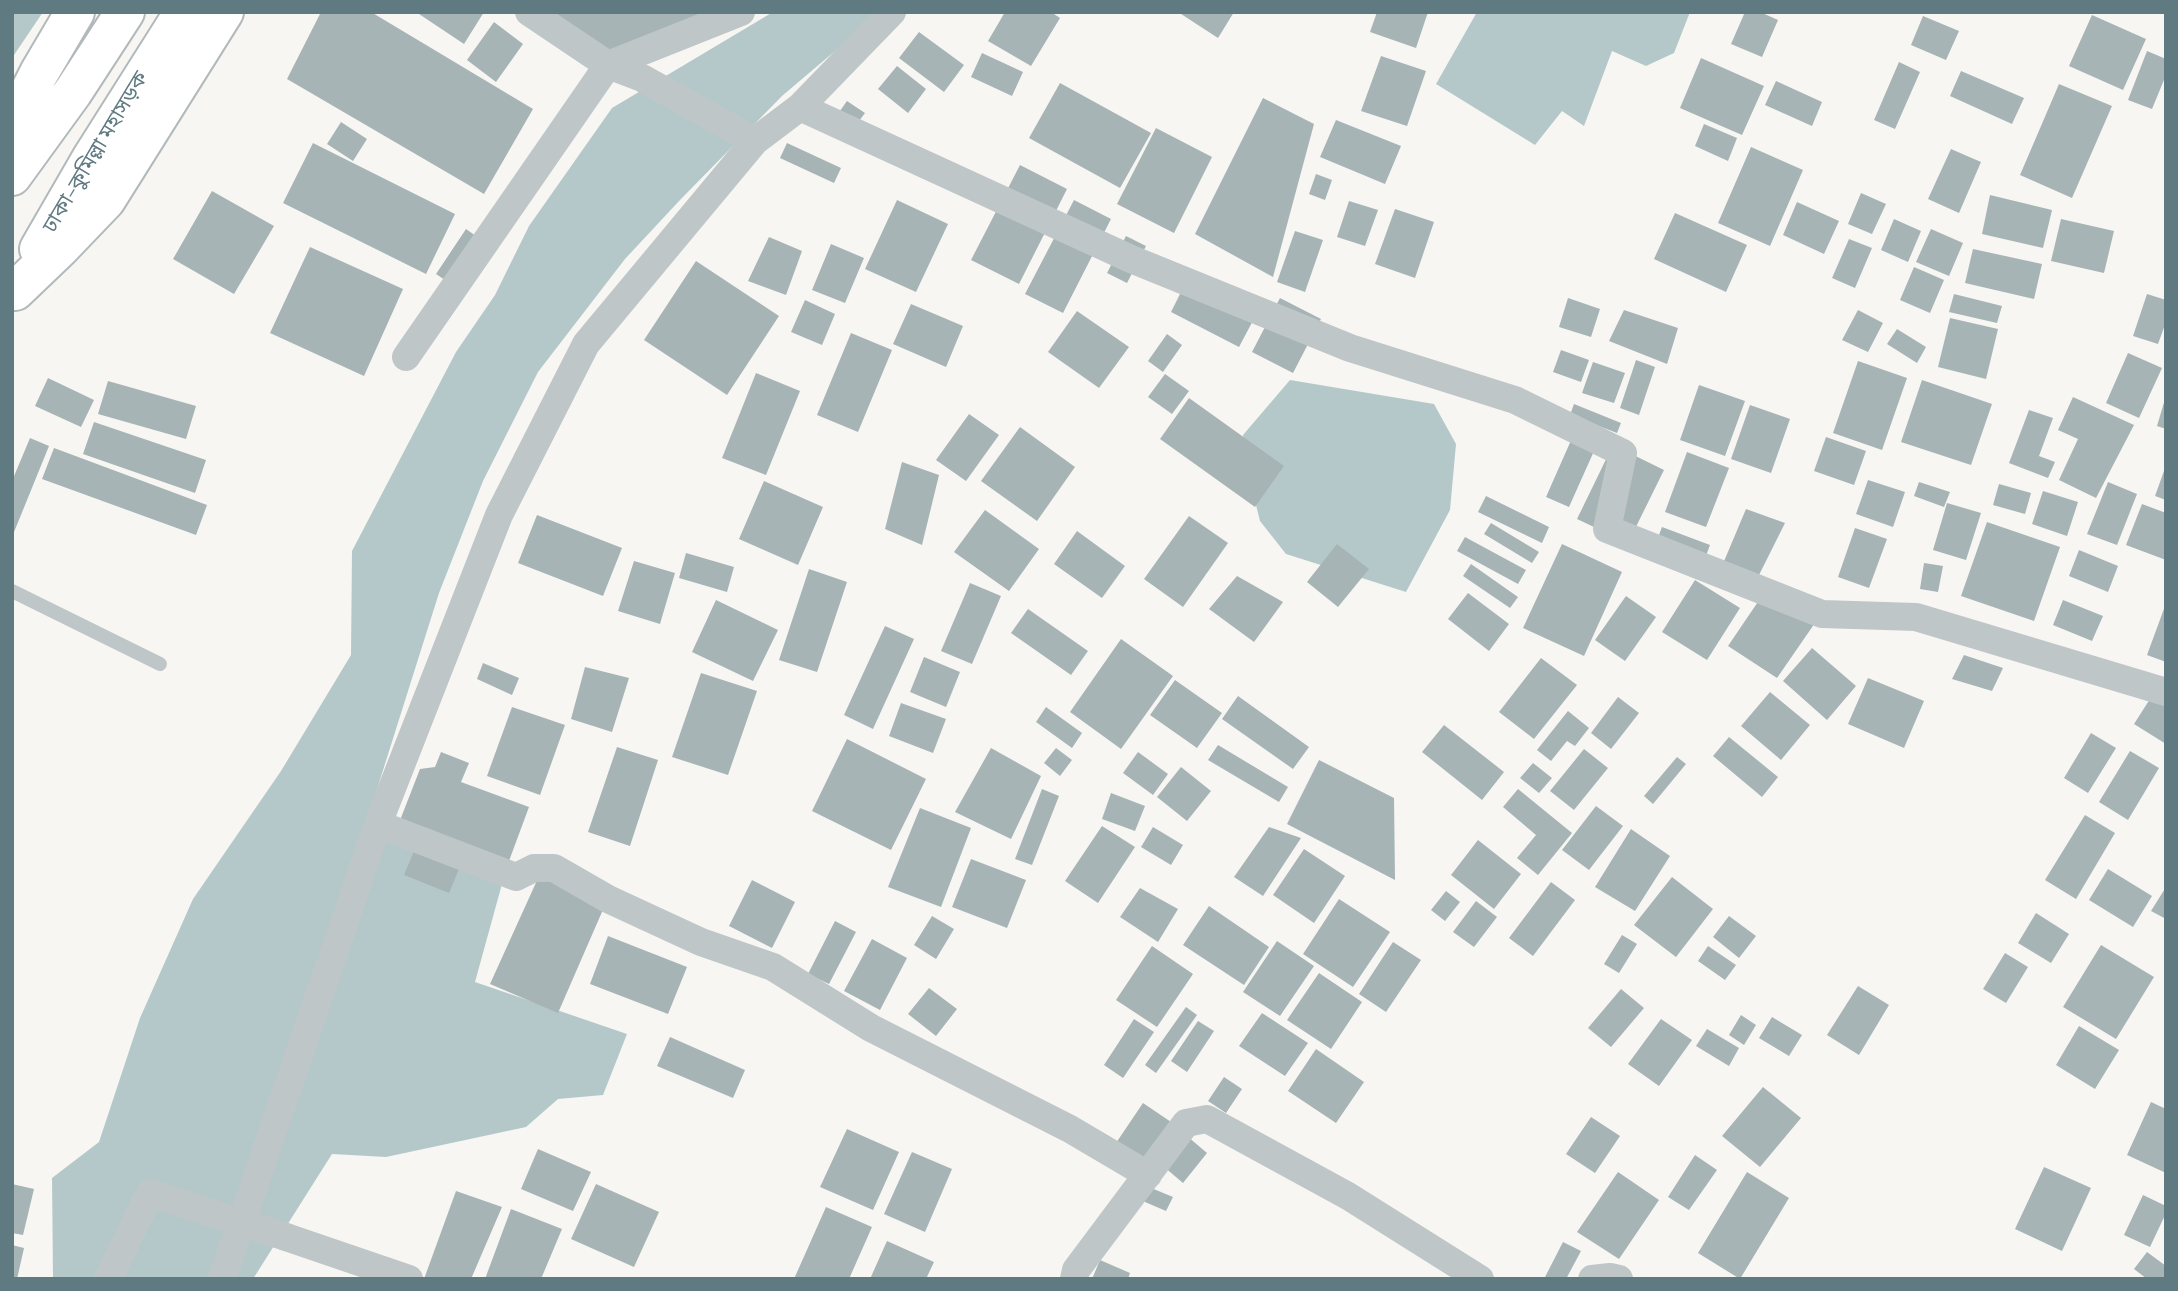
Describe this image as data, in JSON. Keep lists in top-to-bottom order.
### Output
{
  "streets": {
    "highway": ["ঢাকা–কুমিল্লা মহাসড়ক"]
  }
}
